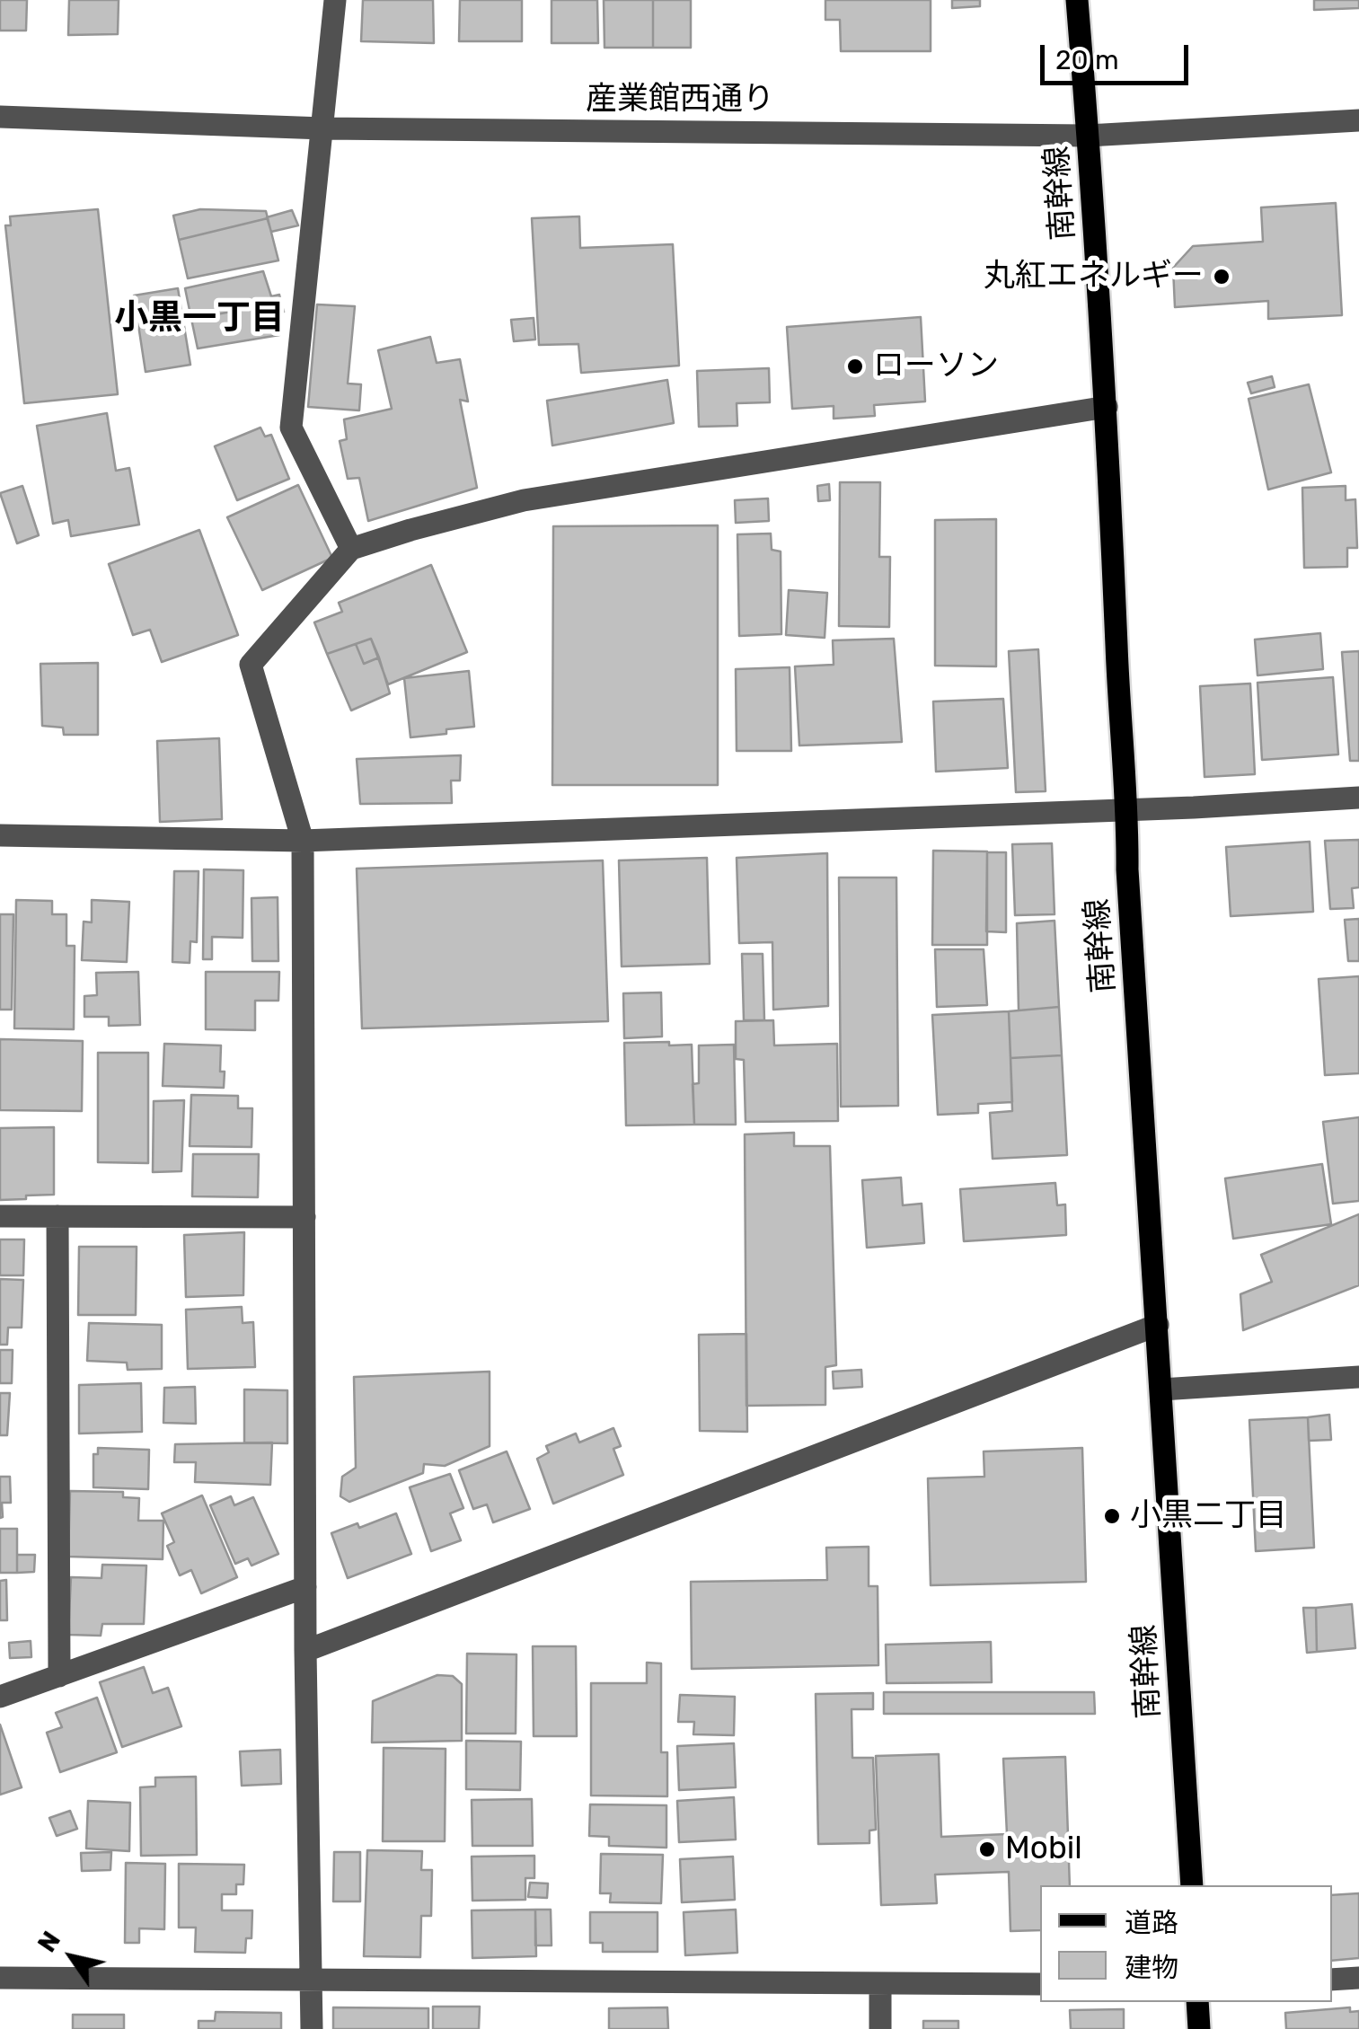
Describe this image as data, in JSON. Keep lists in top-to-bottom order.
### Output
{
  "streets": {
    "main road": ["南幹線"],
    "street": ["産業館西通り"]
  },
  "crossings": [
    ["産業館西通り", "南幹線"]
  ],
  "districts": ["小黒一丁目"],
  "places": [
    "丸紅エネルギー",
    "ローソン",
    "小黒二丁目",
    "Mobil"
  ],
  "legend": ["道路", "建物"],
  "scale_bar": "20 m",
  "north": "top left"
}
